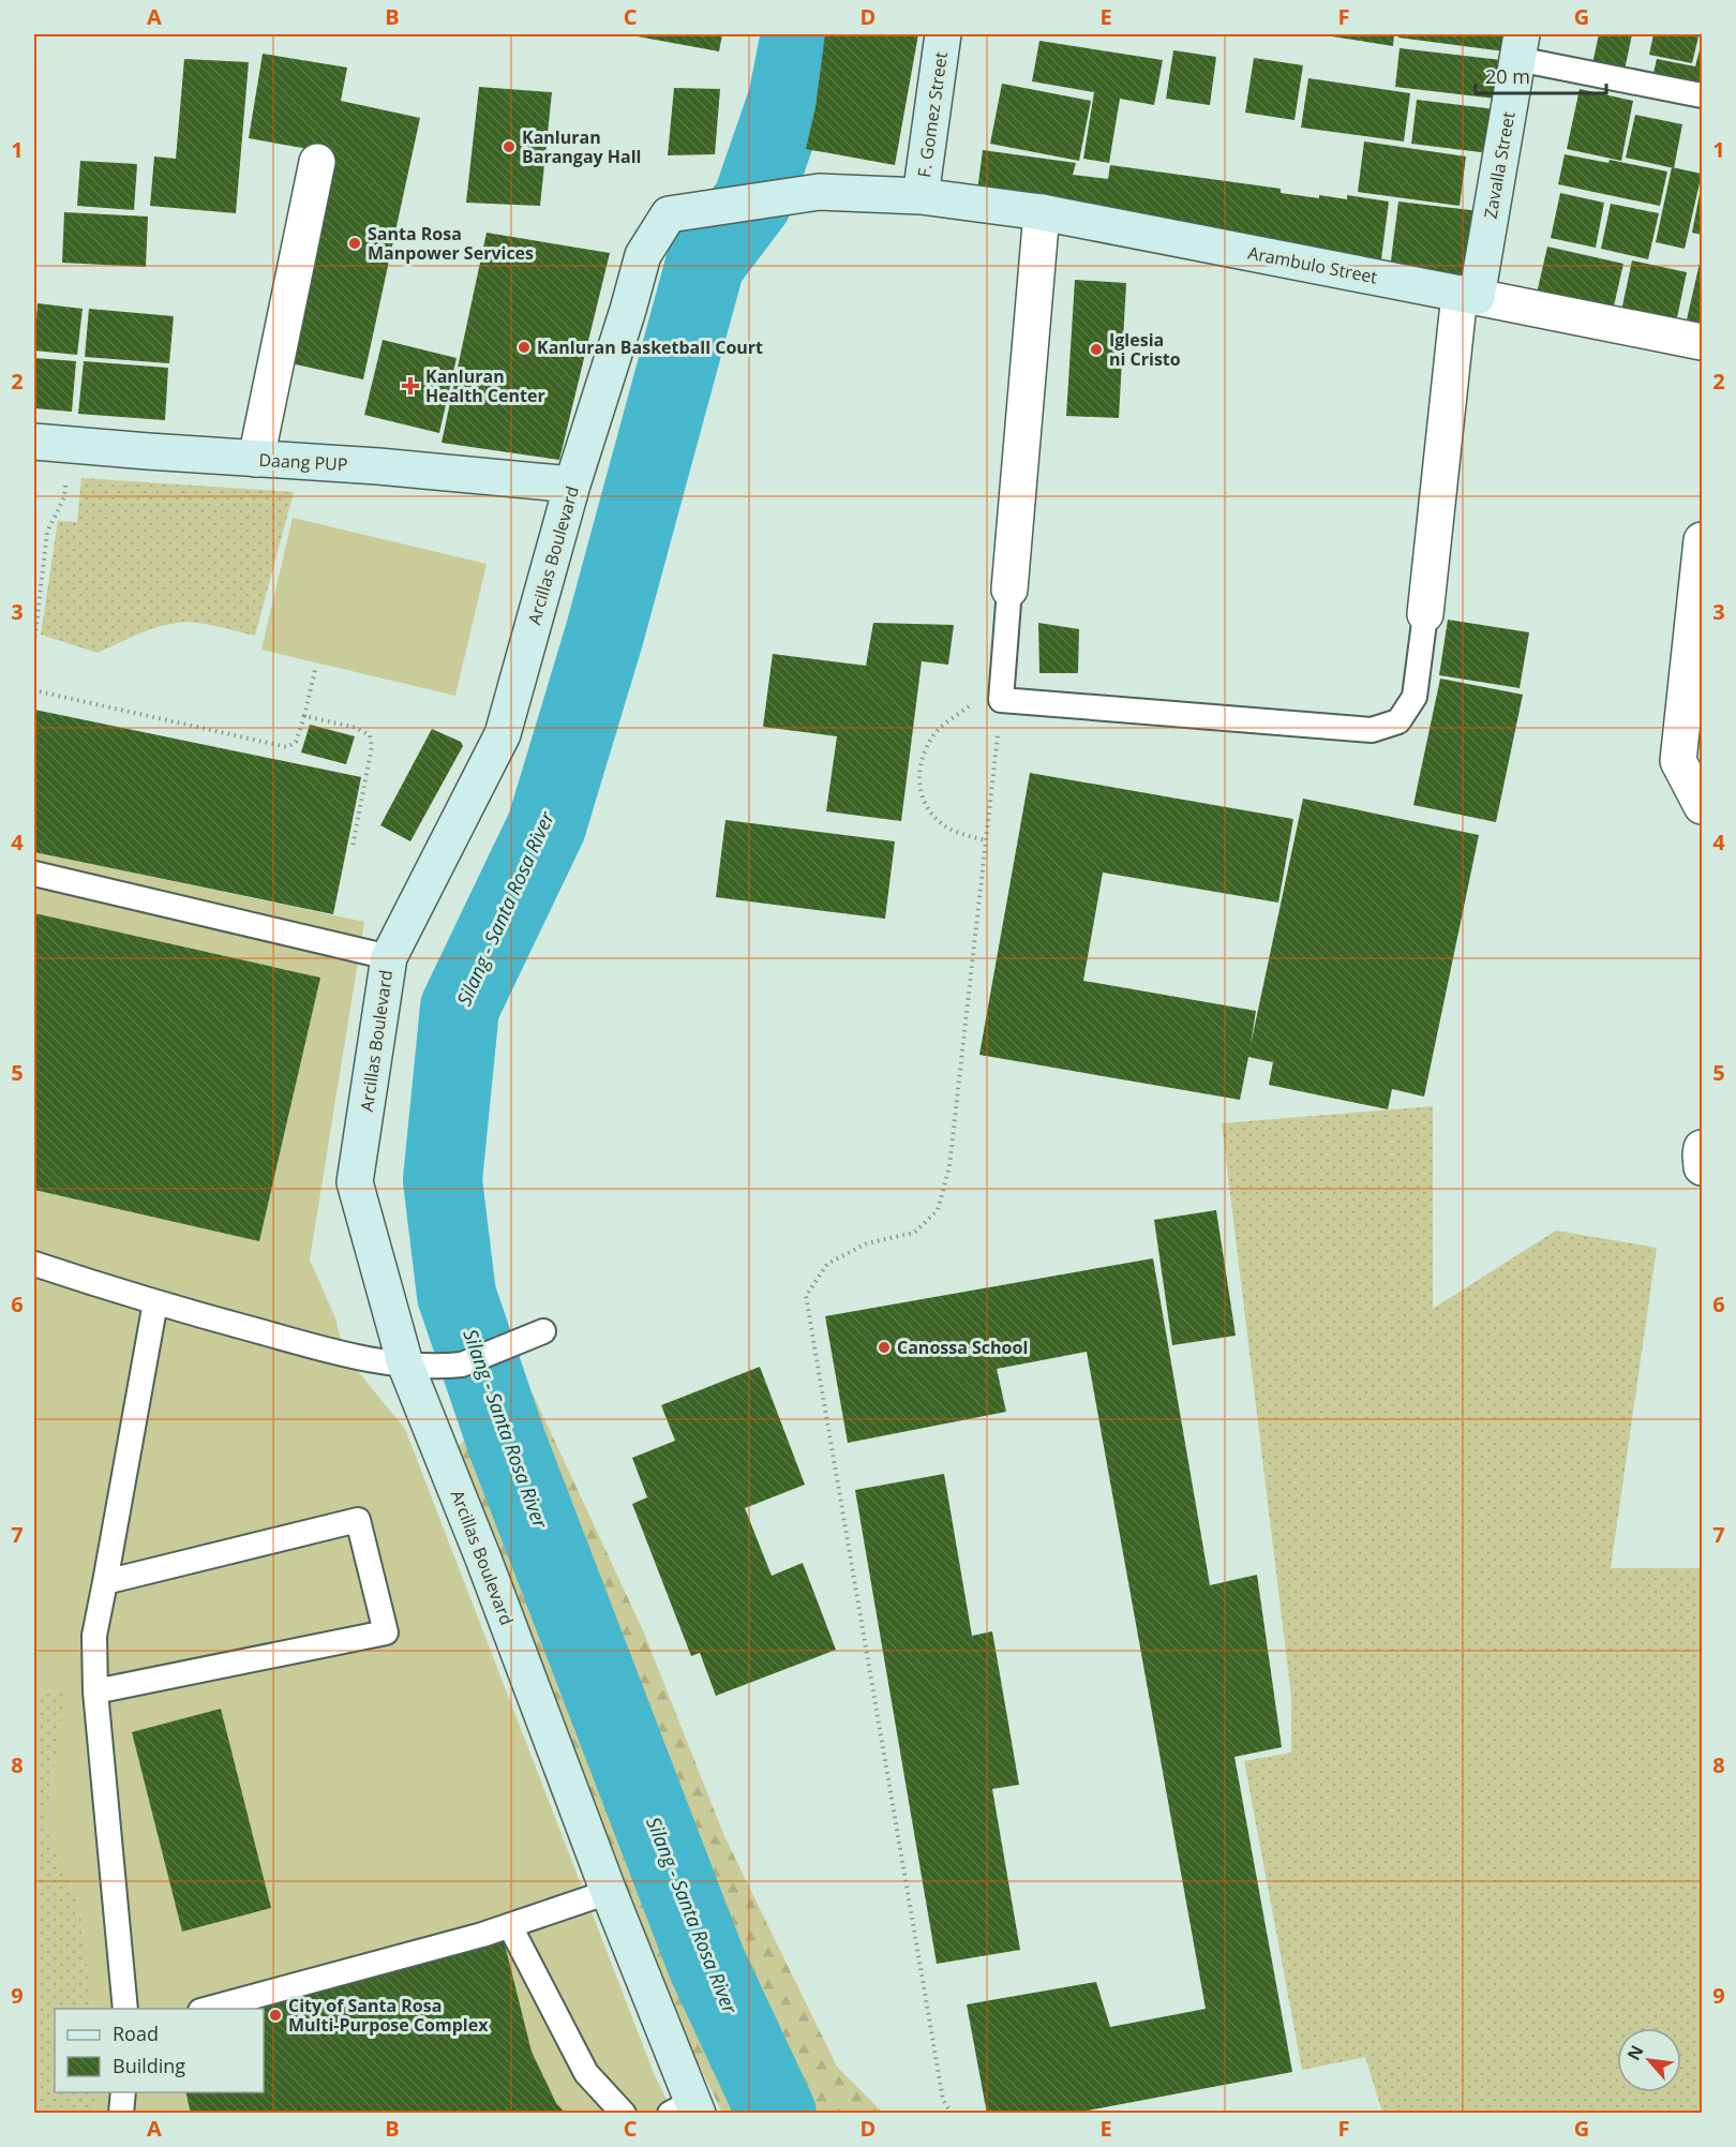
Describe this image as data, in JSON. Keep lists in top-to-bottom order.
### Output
{
  "streets": {
    "main road": [
      "F. Gomez Street",
      "Zavalla Street",
      "Arambulo Street",
      "Daang PUP",
      "Arcillas Boulevard"
    ]
  },
  "crossings": [
    ["F. Gomez Street", "Arambulo Street"],
    ["F. Gomez Street", "Arcillas Boulevard"],
    ["Zavalla Street", "Arambulo Street"],
    ["Arambulo Street", "Arcillas Boulevard"],
    ["Daang PUP", "Arcillas Boulevard"]
  ],
  "water": ["Silang - Santa Rosa River"],
  "places": {
    "other": [
      "Kanluran Barangay Hall",
      "Santa Rosa Manpower Services",
      "Kanluran Basketball Court",
      "Iglesia ni Cristo",
      "Canossa School",
      "City of Santa Rosa Multi-Purpose Complex"
    ],
    "health": ["Kanluran Health Center"]
  },
  "legend": ["Road", "Building"],
  "scale_bar": "20 m",
  "north": "top left",
  "grid": {
    "columns": [
      "A",
      "B",
      "C",
      "D",
      "E",
      "F",
      "G"
    ],
    "rows": [
      "1",
      "2",
      "3",
      "4",
      "5",
      "6",
      "7",
      "8",
      "9"
    ]
  }
}
